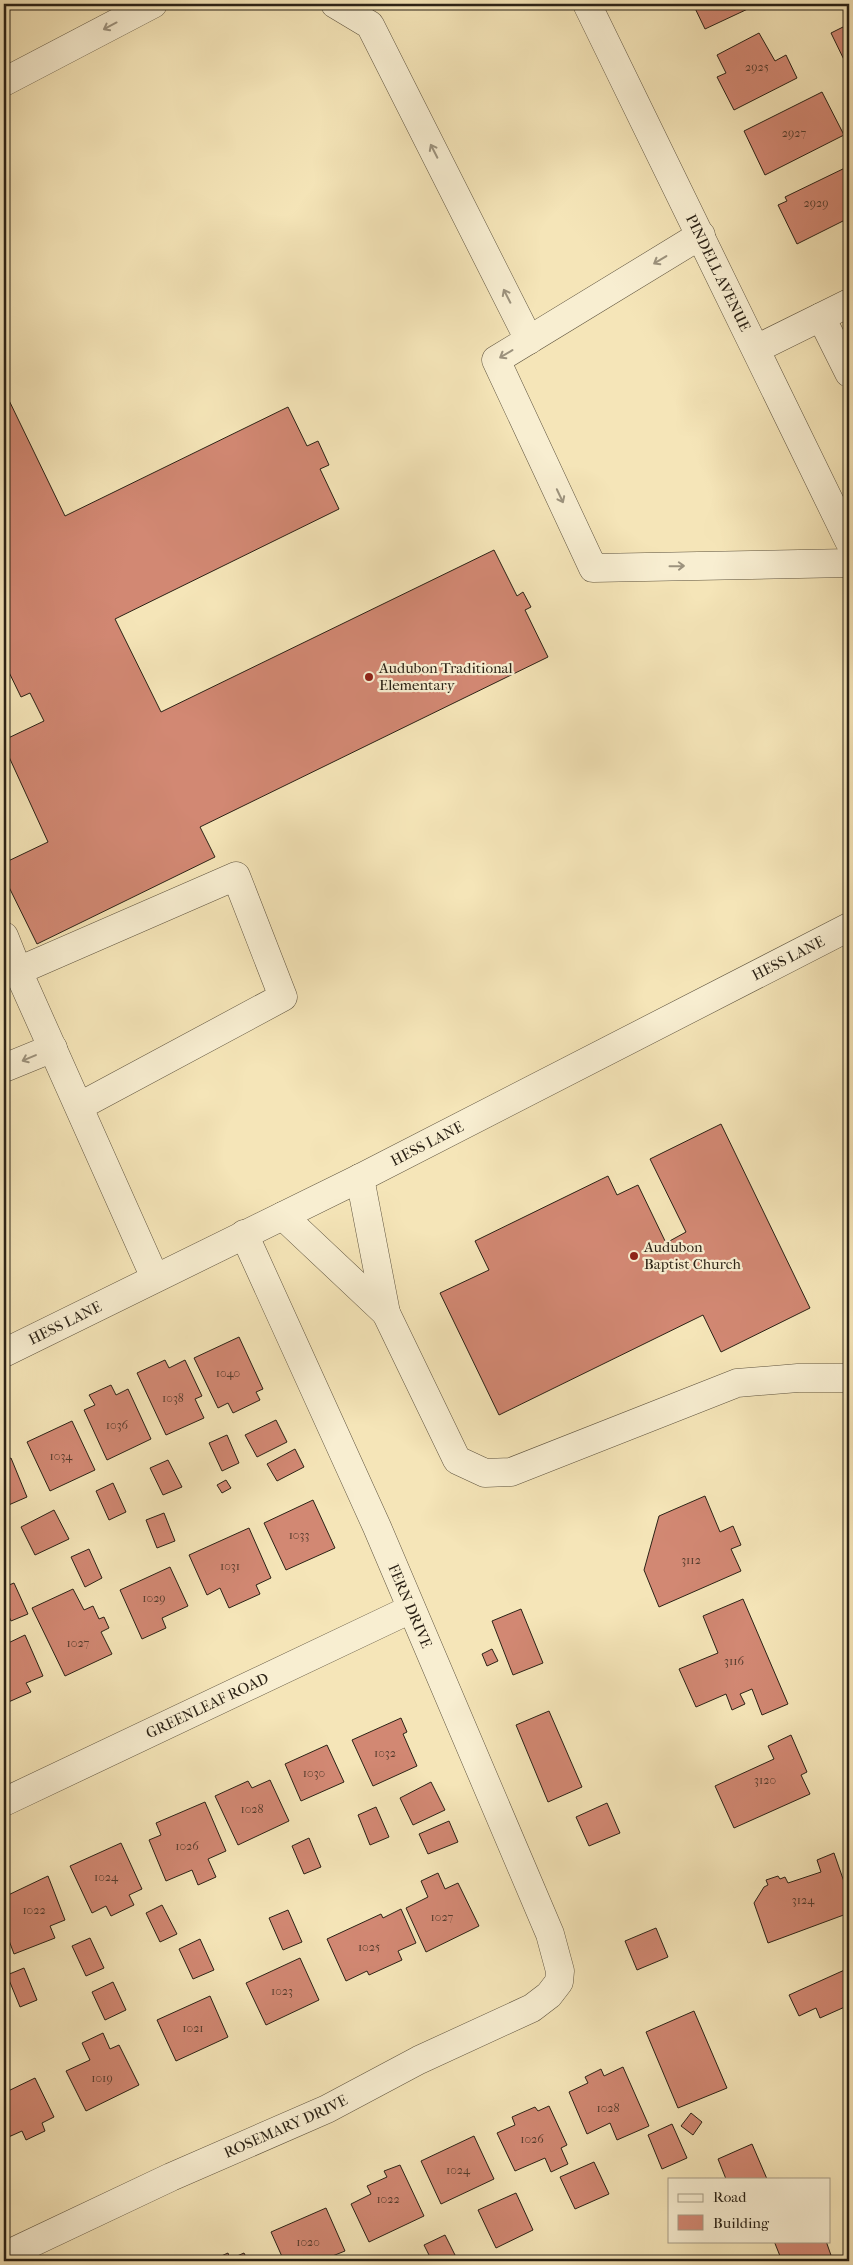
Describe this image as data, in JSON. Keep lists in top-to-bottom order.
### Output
{
  "streets": {
    "street": [
      "PINDELL AVENUE",
      "HESS LANE",
      "FERN DRIVE",
      "GREENLEAF ROAD",
      "ROSEMARY DRIVE"
    ]
  },
  "crossings": [
    ["HESS LANE", "FERN DRIVE"],
    ["FERN DRIVE", "GREENLEAF ROAD"],
    ["FERN DRIVE", "ROSEMARY DRIVE"]
  ],
  "places": ["Audubon Traditional Elementary", "Audubon Baptist Church"],
  "house_numbers": [
    "2925",
    "2927",
    "2929",
    "1040",
    "1038",
    "1036",
    "1034",
    "1033",
    "3112",
    "1031",
    "1029",
    "1027",
    "3116",
    "1032",
    "1030",
    "3120",
    "1028",
    "1026",
    "1024",
    "3124",
    "1022",
    "1027",
    "1025",
    "1023",
    "1021",
    "1019",
    "1028",
    "1026",
    "1024",
    "1022",
    "1020"
  ],
  "legend": ["Road", "Building"]
}
